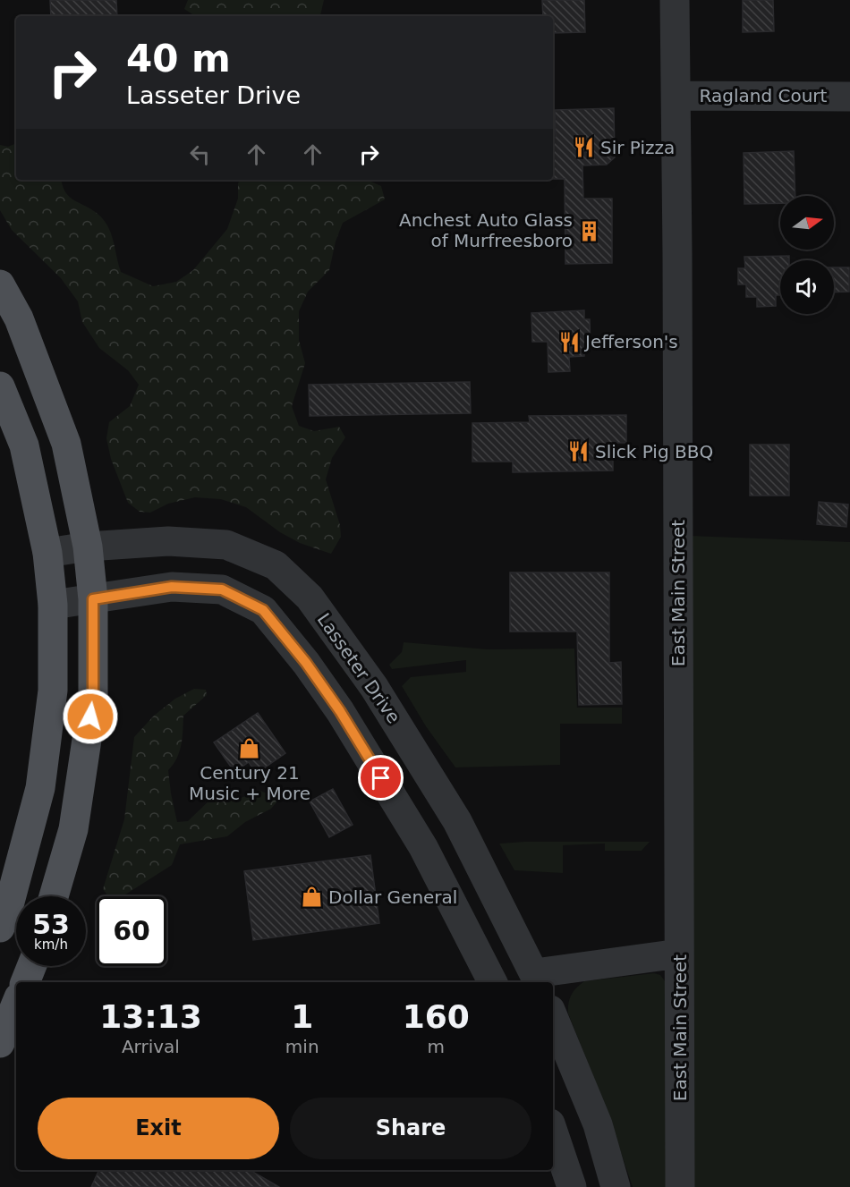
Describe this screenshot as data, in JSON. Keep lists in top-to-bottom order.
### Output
{
  "streets": {
    "street": ["Ragland Court", "East Main Street", "Lasseter Drive"]
  },
  "crossings": [
    ["Ragland Court", "East Main Street"]
  ],
  "places": {
    "restaurant": ["Sir Pizza", "Jefferson's", "Slick Pig BBQ"],
    "building": ["Anchest Auto Glass of Murfreesboro"],
    "shop": ["Century 21 Music + More", "Dollar General"]
  },
  "north": "right",
  "page": {
    "turn": ["40 m", "Lasseter Drive"],
    "speed": "53 km/h",
    "limit": "60",
    "eta": [
      "13:13",
      "Arrival",
      "1",
      "min",
      "160",
      "m"
    ],
    "buttons": ["Exit", "Share"]
  }
}
